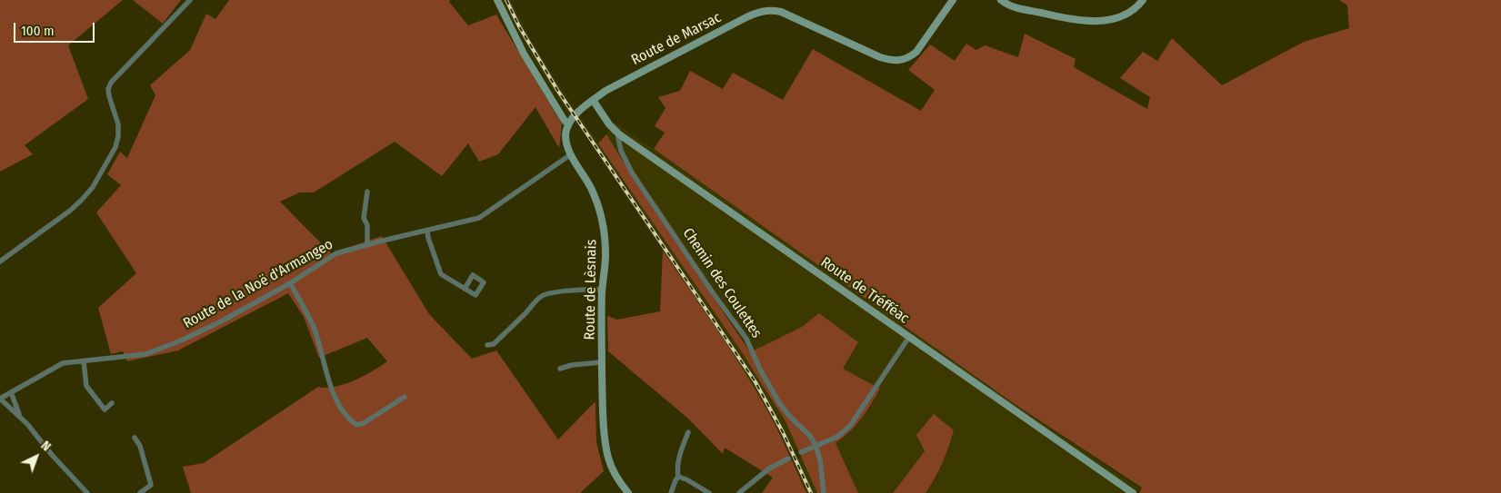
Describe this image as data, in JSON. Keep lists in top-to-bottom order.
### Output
{
  "streets": {
    "street": [
      "Route de Marsac",
      "Chemin des Coulettes",
      "Route de la Noë d'Armangeo",
      "Route de Lèsnais",
      "Route de Tréfféac"
    ]
  },
  "crossings": [
    ["Route de Marsac", "Route de Tréfféac"],
    ["Chemin des Coulettes", "Route de Tréfféac"],
    ["Route de la Noë d'Armangeo", "Route de Lèsnais"]
  ],
  "scale_bar": "100 m",
  "north": "top right"
}
